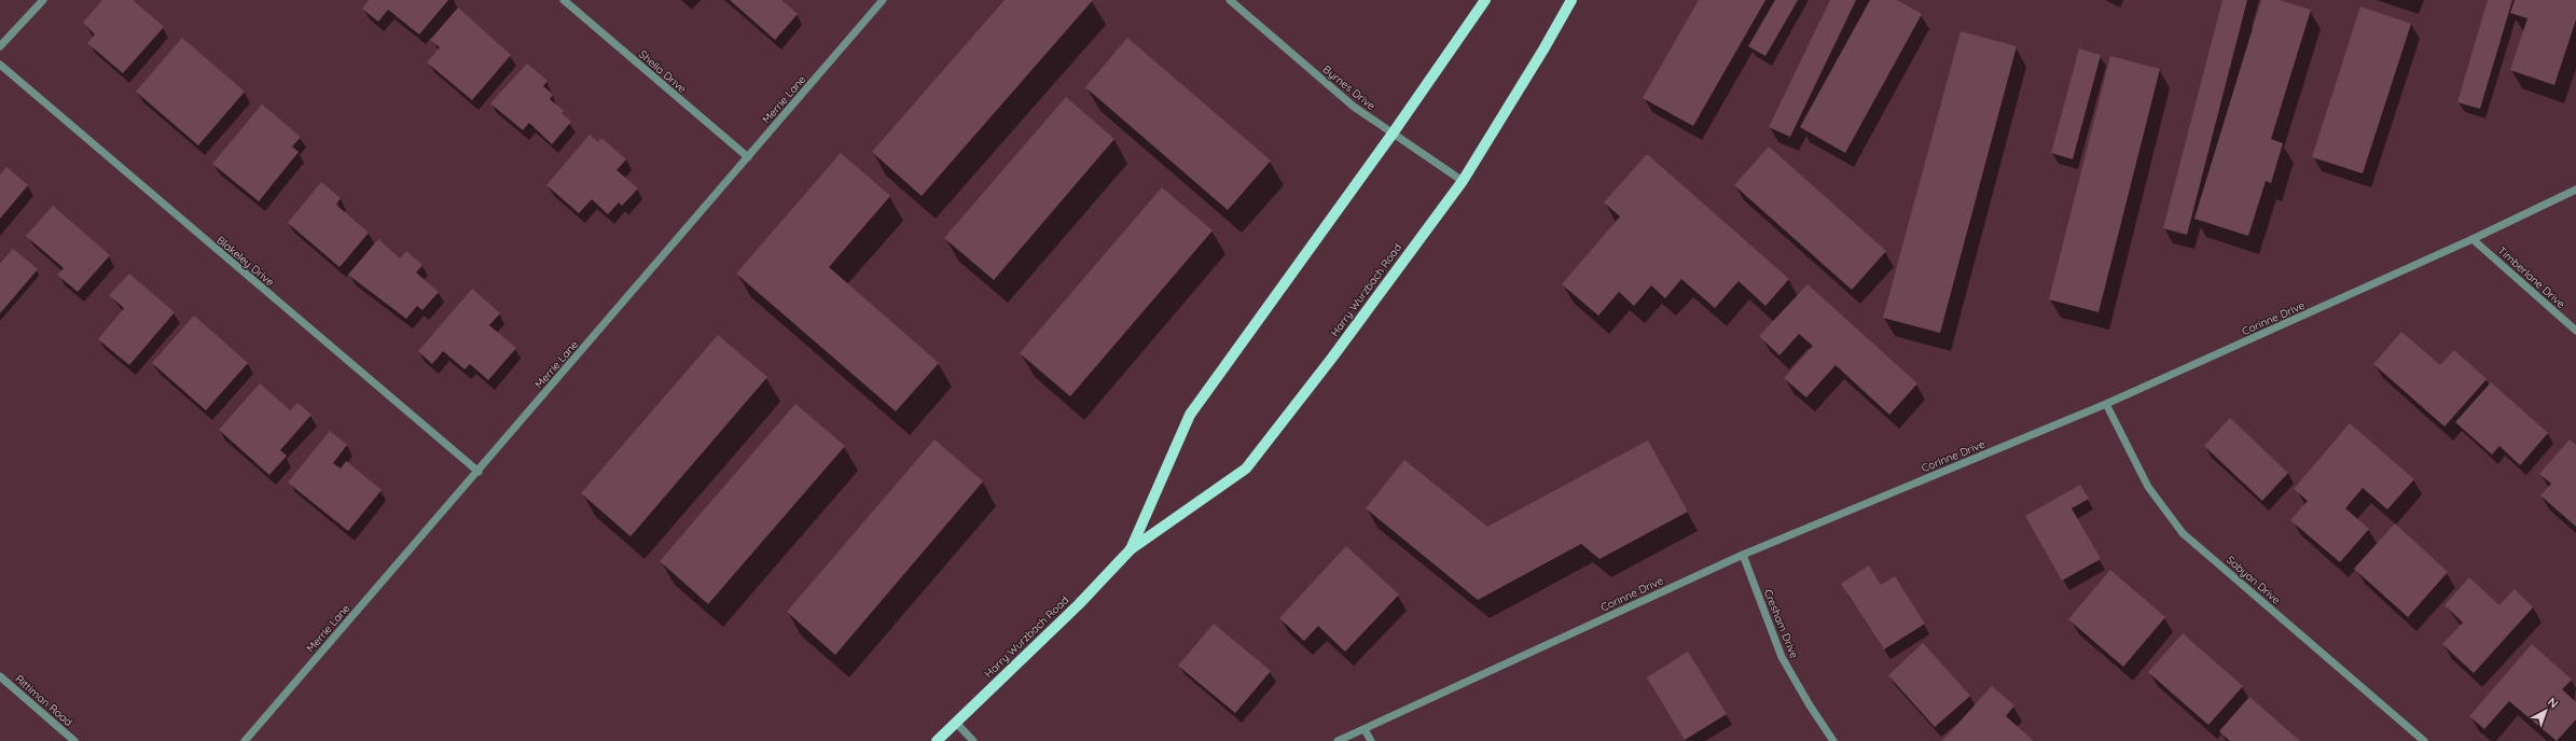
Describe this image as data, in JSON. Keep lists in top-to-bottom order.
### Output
{
  "streets": {
    "main road": ["Harry Wurzbach Road"],
    "street": [
      "Sheila Drive",
      "Byrnes Drive",
      "Merrie Lane",
      "Blakeley Drive",
      "Timberlane Drive",
      "Corinne Drive",
      "Sabyan Drive",
      "Cresham Drive",
      "Rittiman Road"
    ]
  },
  "crossings": [
    ["Sheila Drive", "Merrie Lane"],
    ["Byrnes Drive", "Harry Wurzbach Road"],
    ["Merrie Lane", "Blakeley Drive"],
    ["Timberlane Drive", "Corinne Drive"],
    ["Corinne Drive", "Sabyan Drive"],
    ["Corinne Drive", "Cresham Drive"]
  ],
  "north": "top right"
}
